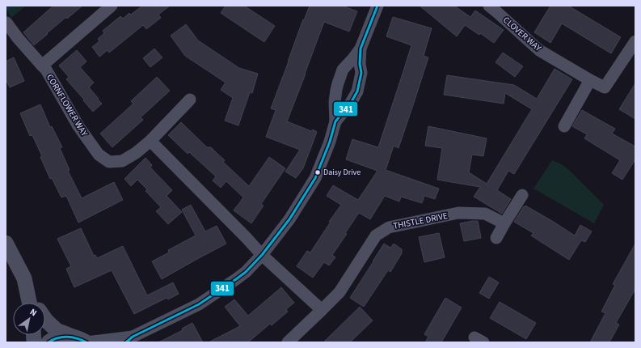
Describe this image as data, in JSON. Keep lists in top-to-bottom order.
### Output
{
  "streets": {
    "street": ["CLOVER WAY", "CORNFLOWER WAY", "THISTLE DRIVE"]
  },
  "places": ["Daisy Drive"],
  "lines": ["transit line 341"],
  "north": "top right"
}
